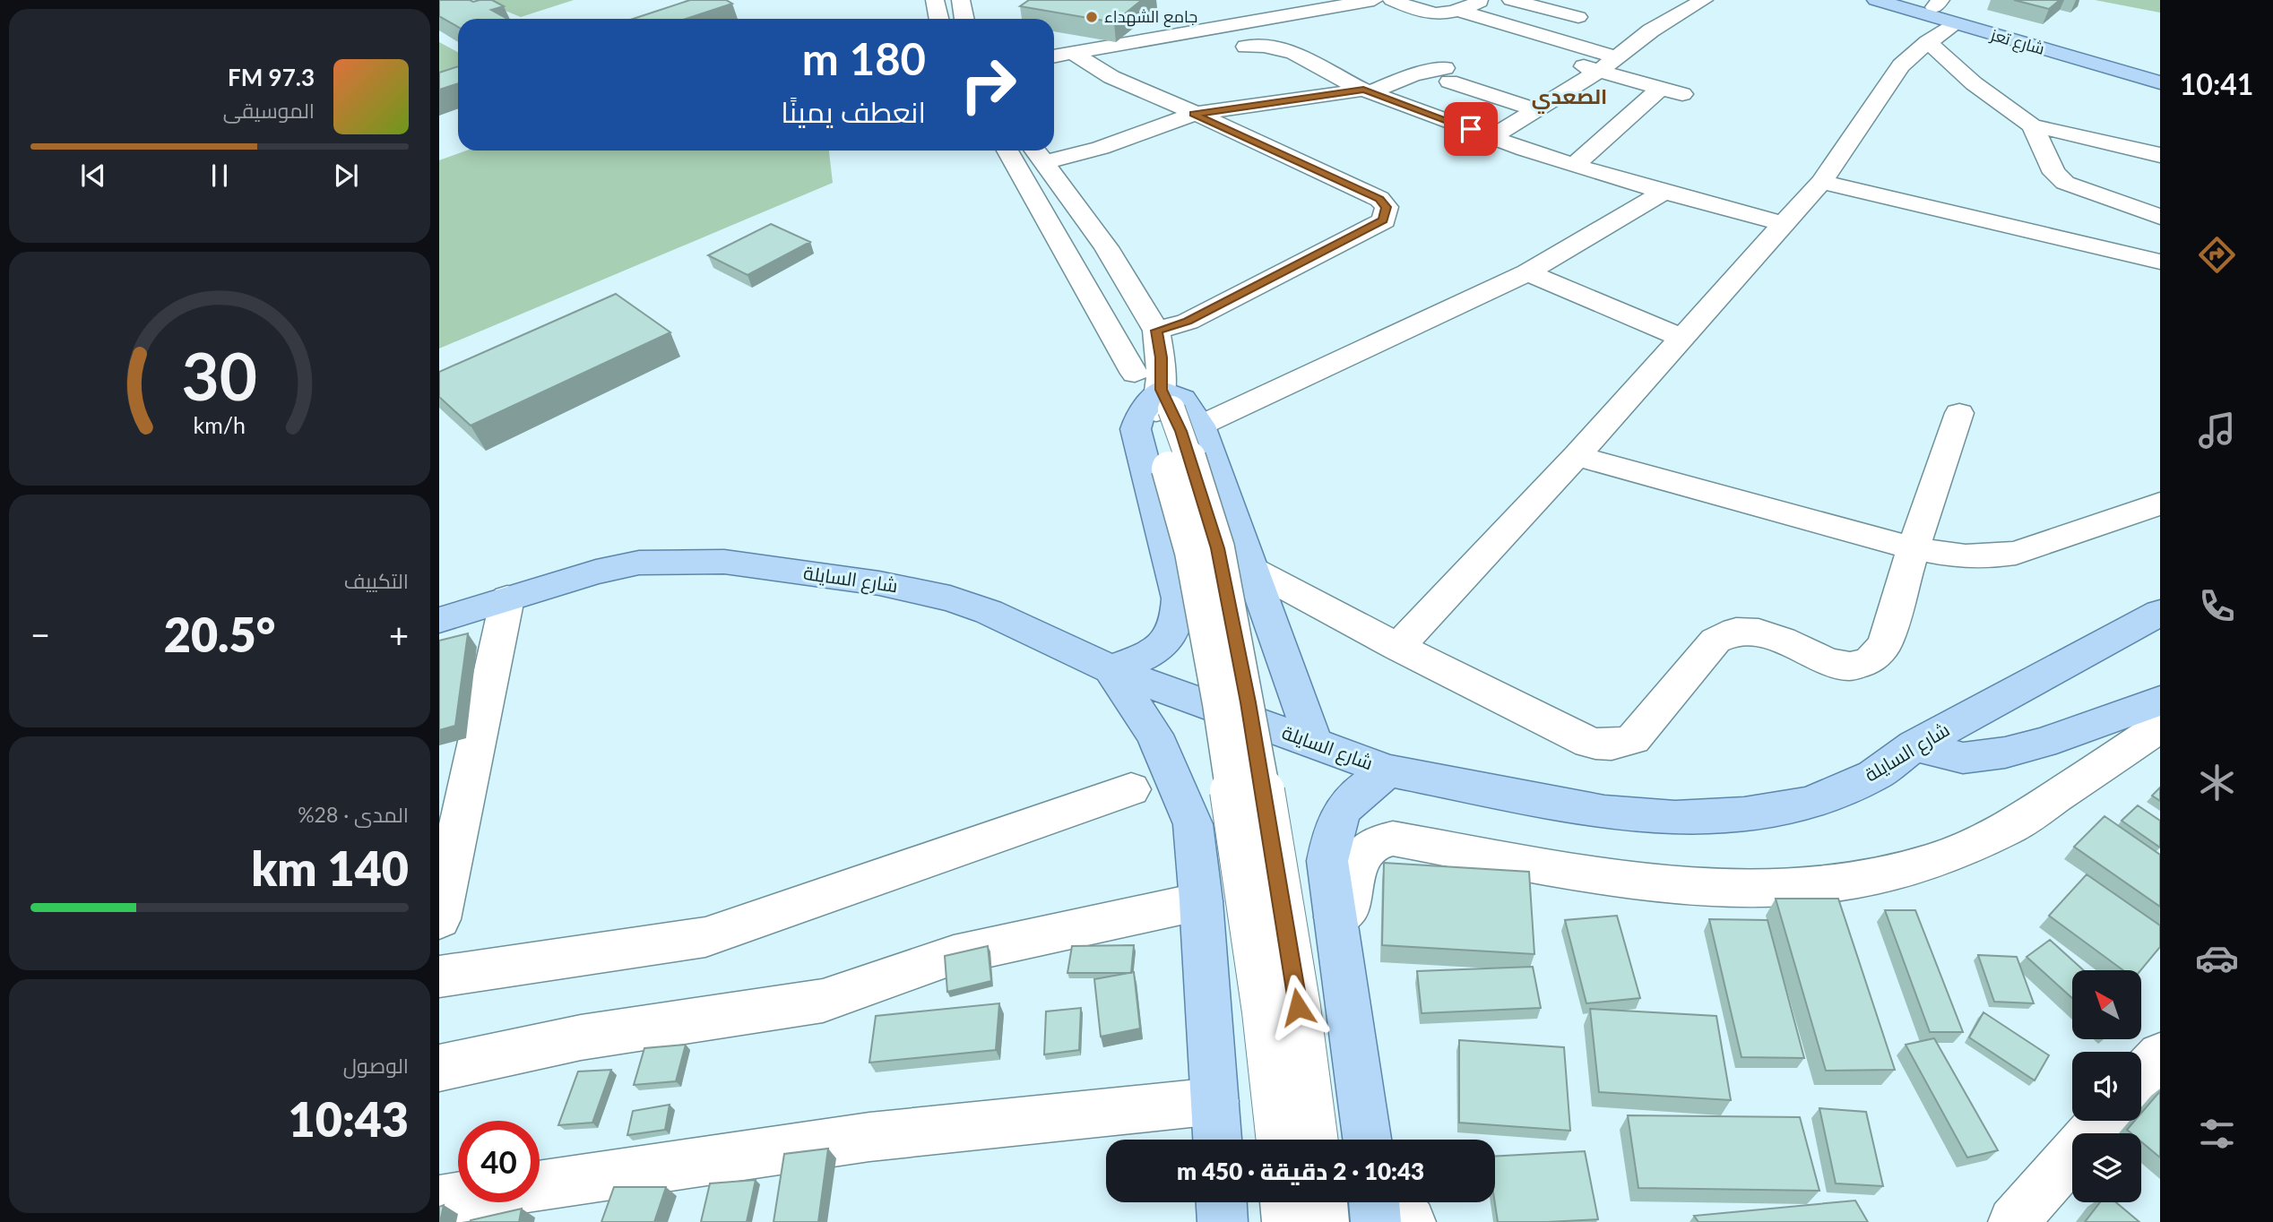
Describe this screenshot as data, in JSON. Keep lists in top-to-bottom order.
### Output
{
  "streets": {
    "main road": ["شارع تعز", "شارع السايلة"]
  },
  "districts": ["الصعدي"],
  "places": ["جامع الشهداء"],
  "north": "top left",
  "page": {
    "tabs": "10:41",
    "turn": ["180 m", "انعطف يمينًا"],
    "song": ["97.3 FM", "الموسيقى"],
    "tile": [
      "التكييف",
      ["المدى · 28%", "140 km"],
      ["الوصول", "10:43"]
    ],
    "heat": ["−", "20.5°", "+"],
    "limit": "40",
    "trip": "10:43 · 2 دقيقة · 450 m",
    "gauge": ["30", "km/h"]
  }
}
